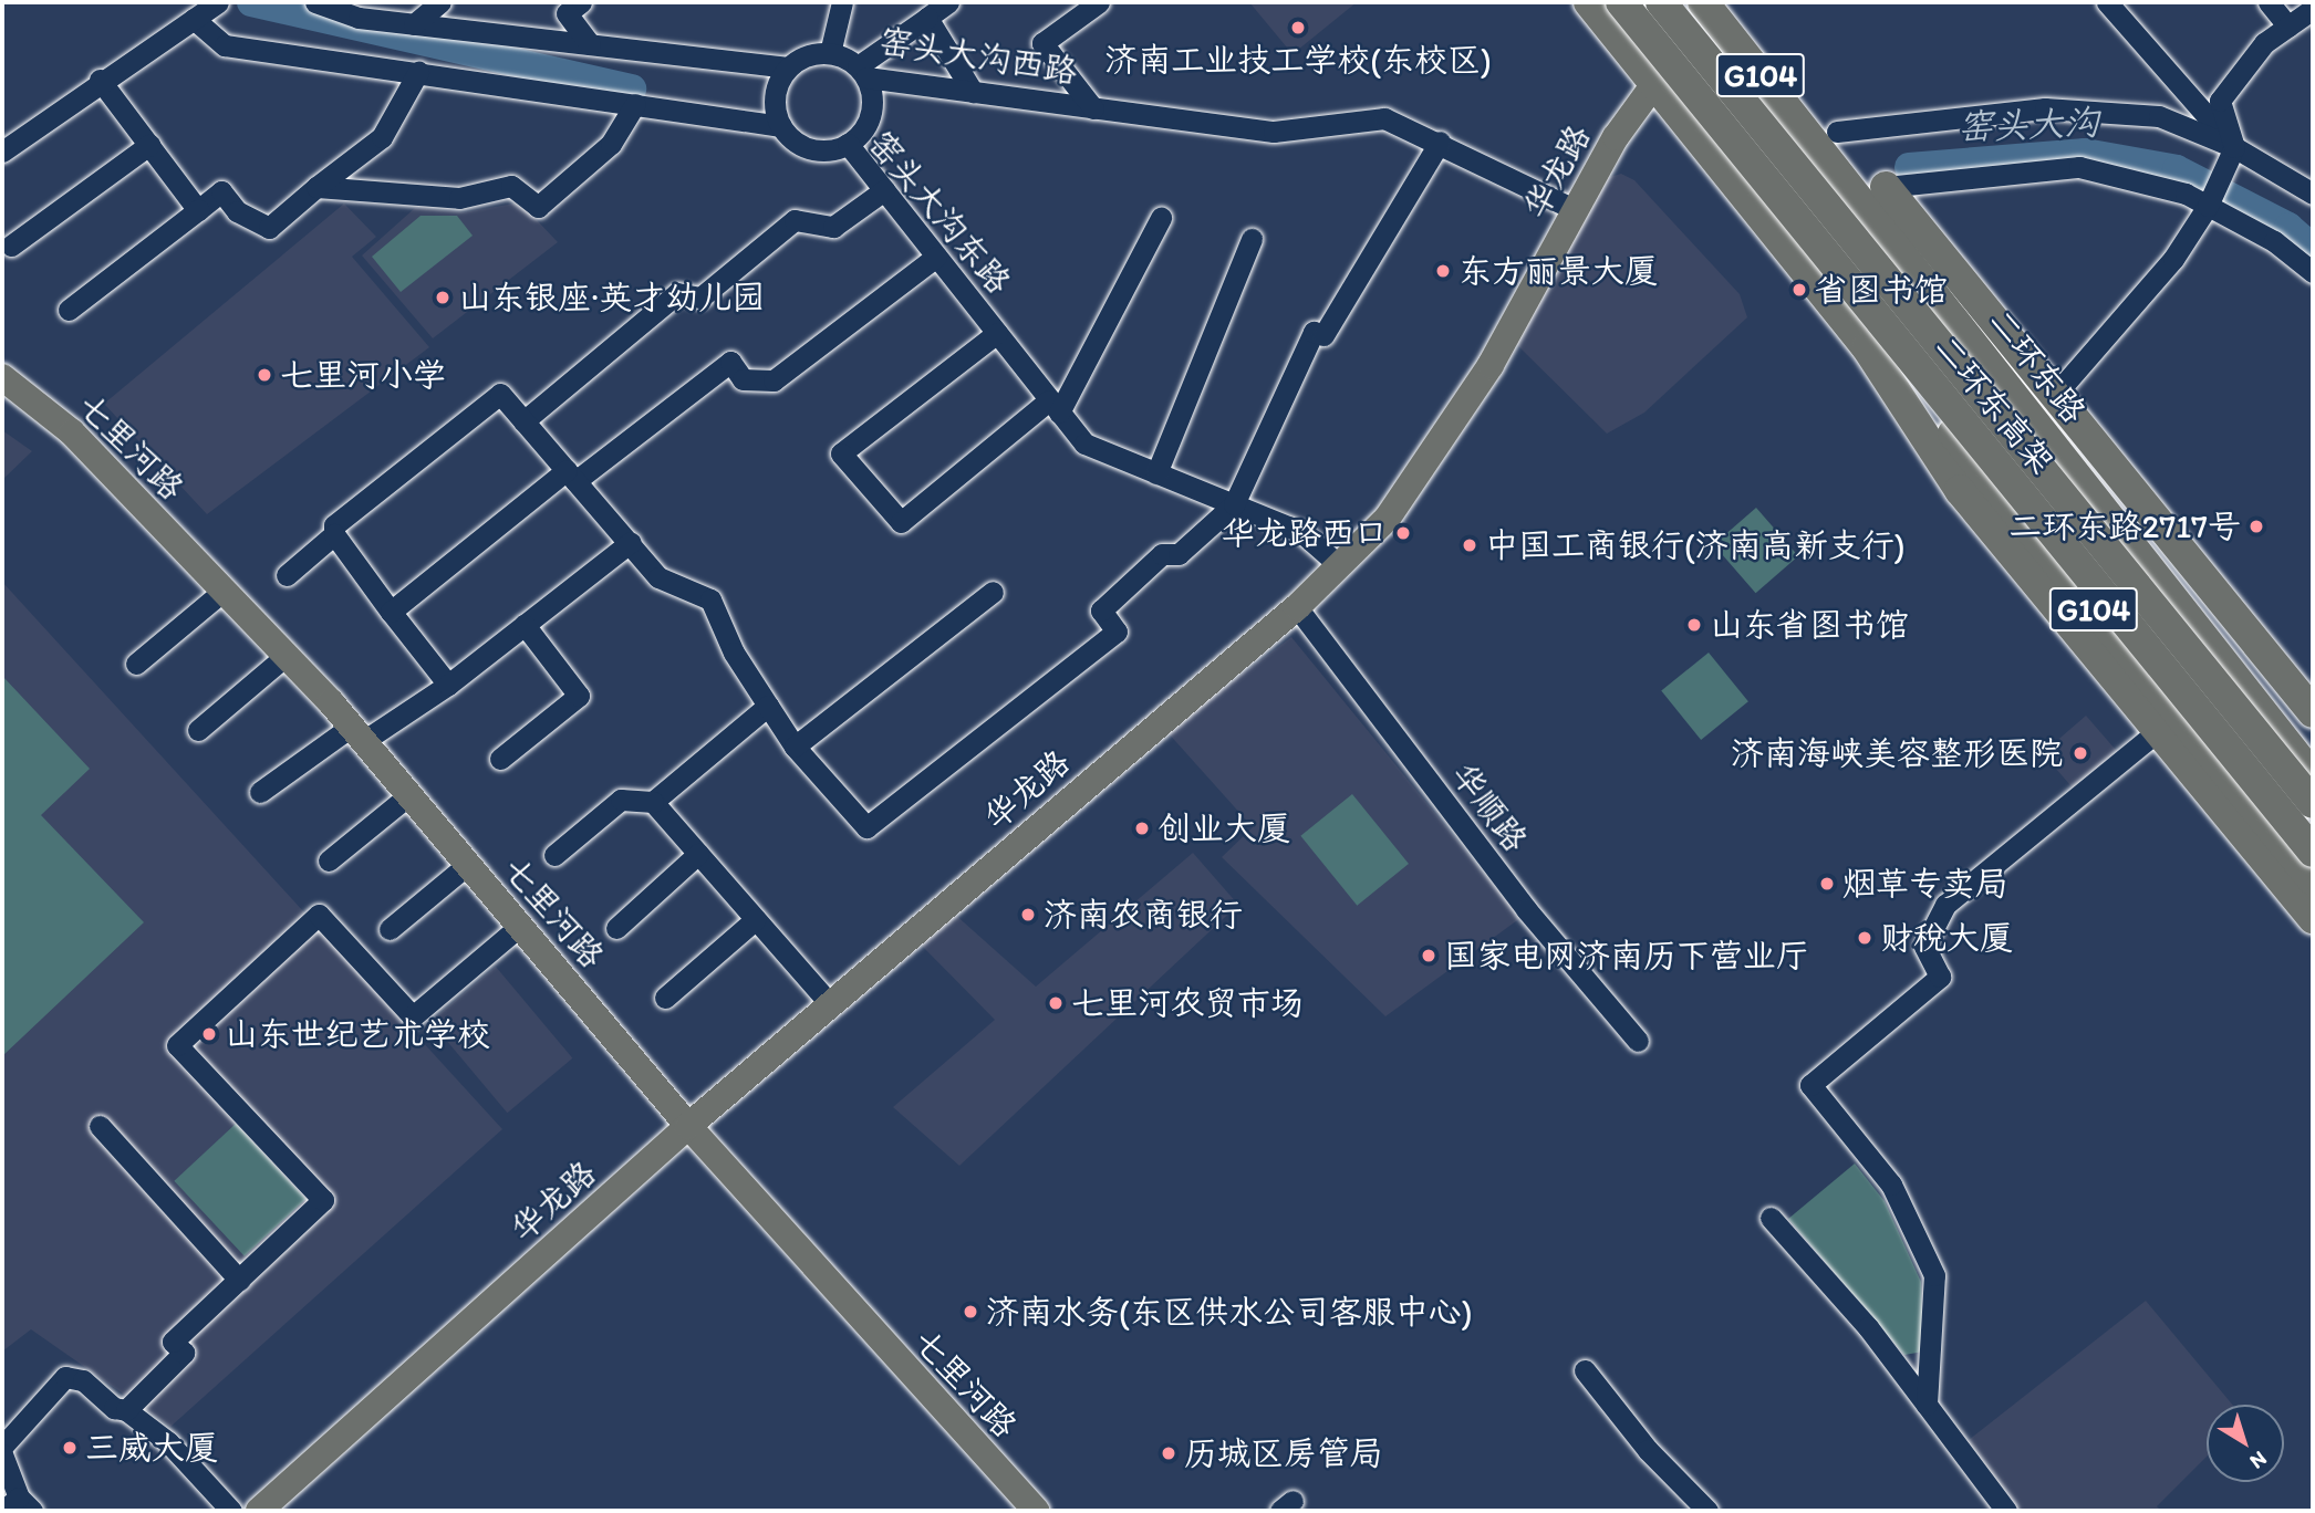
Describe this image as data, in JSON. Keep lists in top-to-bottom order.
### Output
{
  "streets": {
    "highway": ["G104", "二环东路", "二环东高架"],
    "main road": ["华龙路", "七里河路"],
    "street": ["窑头大沟西路", "窑头大沟东路", "华顺路"]
  },
  "crossings": [
    ["窑头大沟西路", "华龙路"],
    ["窑头大沟西路", "窑头大沟东路"],
    ["G104", "华龙路"],
    ["华龙路", "窑头大沟东路"],
    ["华龙路", "二环东路"],
    ["华龙路", "七里河路"],
    ["华龙路", "华顺路"]
  ],
  "water": ["窑头大沟"],
  "places": [
    "济南工业技工学校(东校区)",
    "东方丽景大厦",
    "省图书馆",
    "山东银座·英才幼儿园",
    "七里河小学",
    "二环东路2717号",
    "华龙路西口",
    "中国工商银行(济南高新支行)",
    "山东省图书馆",
    "济南海峡美容整形医院",
    "创业大厦",
    "烟草专卖局",
    "济南农商银行",
    "财税大厦",
    "国家电网济南历下营业厅",
    "七里河农贸市场",
    "山东世纪艺术学校",
    "济南水务(东区供水公司客服中心)",
    "三威大厦",
    "历城区房管局"
  ],
  "north": "bottom right"
}
